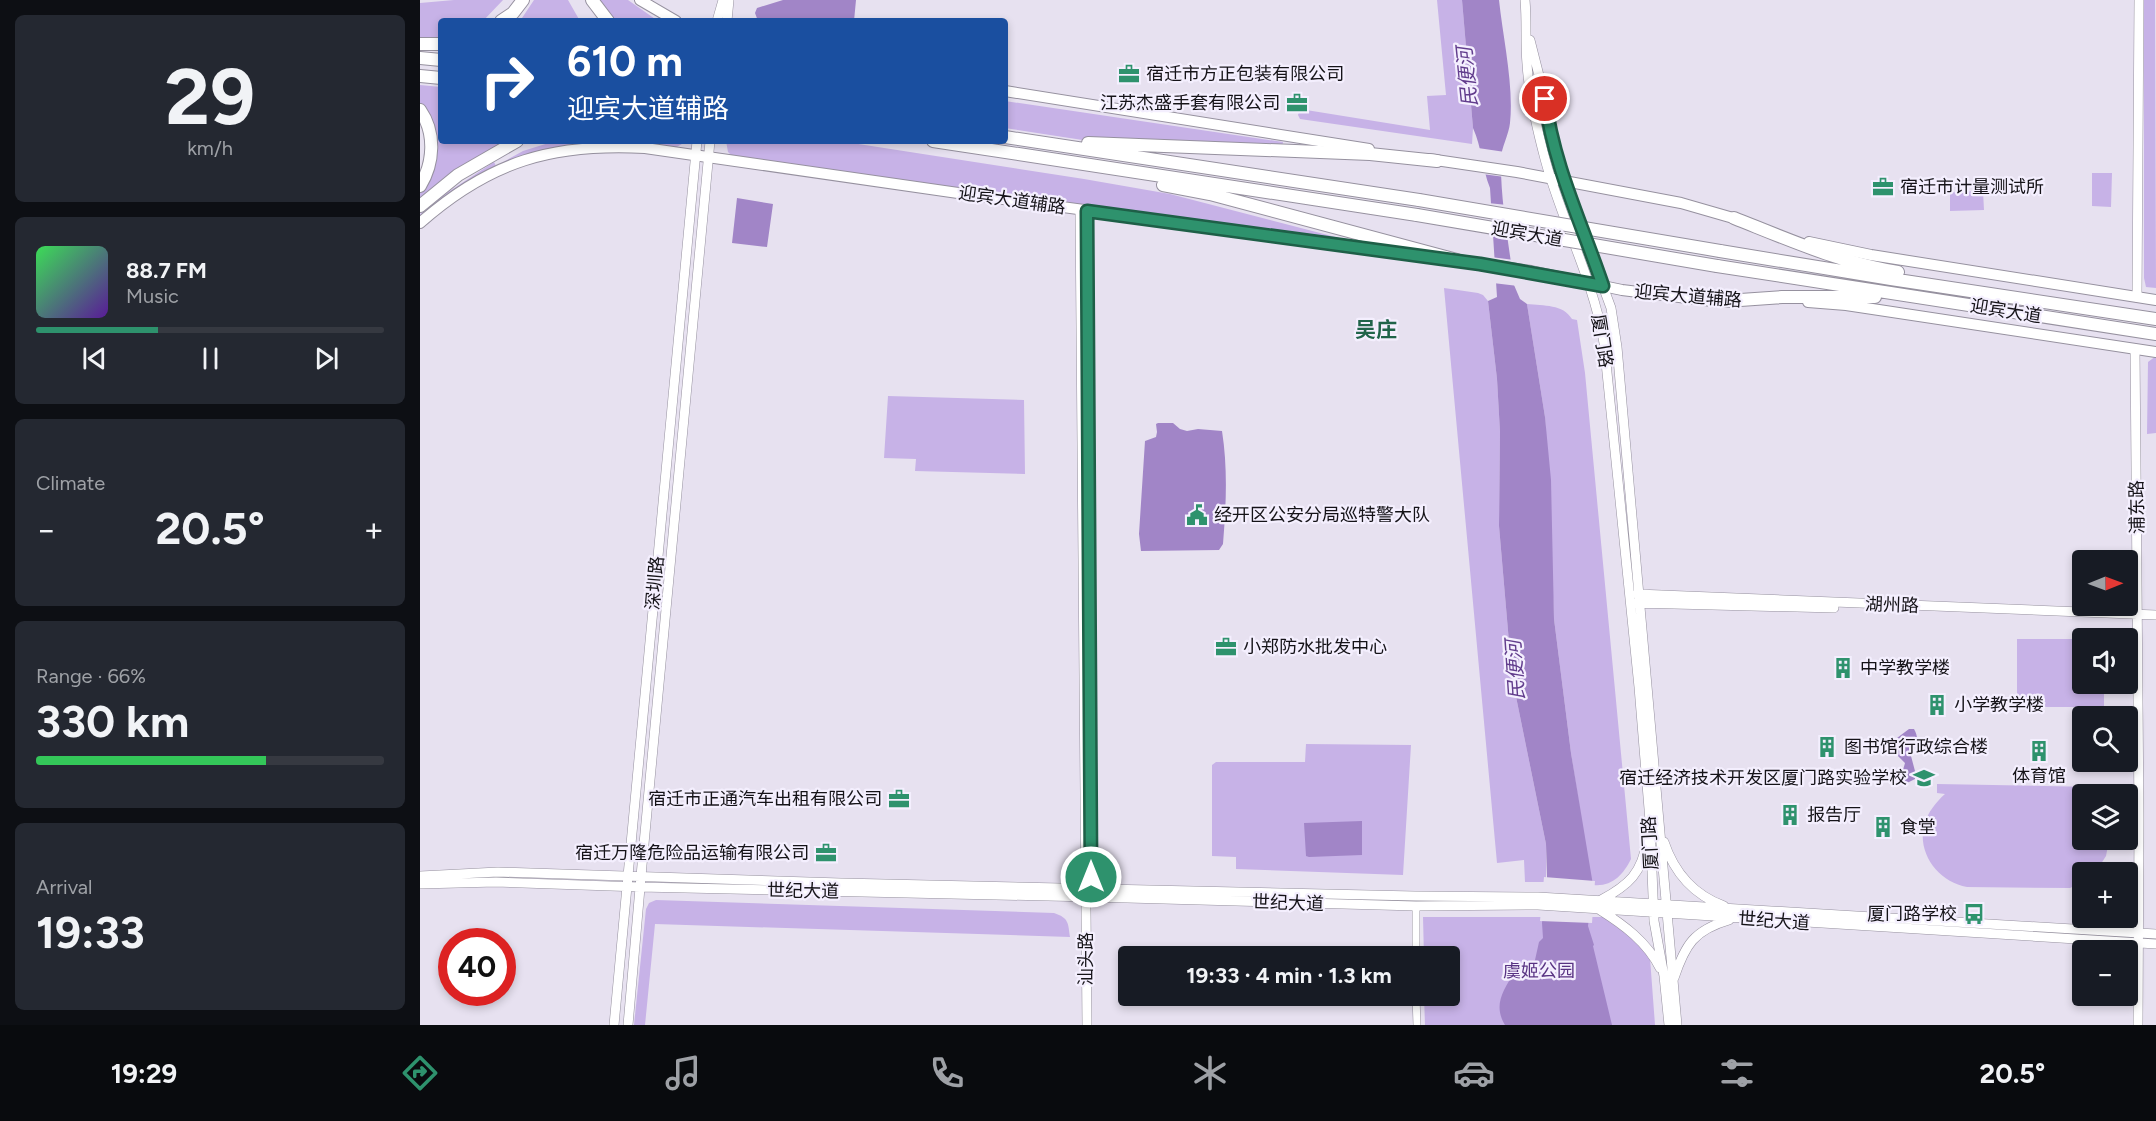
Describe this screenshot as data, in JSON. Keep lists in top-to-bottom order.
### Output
{
  "streets": {
    "highway": ["迎宾大道"],
    "main road": ["迎宾大道辅路"],
    "street": [
      "厦门路",
      "浦东路",
      "深圳路",
      "湖州路",
      "世纪大道",
      "汕头路"
    ]
  },
  "crossings": [
    ["迎宾大道辅路", "厦门路"],
    ["迎宾大道辅路", "浦东路"],
    ["迎宾大道辅路", "深圳路"],
    ["迎宾大道辅路", "汕头路"],
    ["厦门路", "湖州路"],
    ["厦门路", "世纪大道"],
    ["浦东路", "湖州路"],
    ["浦东路", "世纪大道"],
    ["深圳路", "世纪大道"],
    ["世纪大道", "汕头路"]
  ],
  "districts": ["吴庄"],
  "water": ["民便河"],
  "parks": ["虞姬公园"],
  "places": {
    "office": [
      "宿迁市方正包装有限公司",
      "江苏杰盛手套有限公司",
      "宿迁市计量测试所",
      "小郑防水批发中心",
      "宿迁市正通汽车出租有限公司",
      "宿迁万隆危险品运输有限公司"
    ],
    "public building": ["经开区公安分局巡特警大队"],
    "building": [
      "中学教学楼",
      "小学教学楼",
      "图书馆行政综合楼",
      "体育馆",
      "报告厅",
      "食堂"
    ],
    "school or university": ["宿迁经济技术开发区厦门路实验学校"],
    "bus stop": ["厦门路学校"]
  },
  "north": "right",
  "page": {
    "tile": [
      ["29", "km/h"],
      "Climate",
      ["Range · 66%", "330 km"],
      ["Arrival", "19:33"]
    ],
    "turn": ["610 m", "迎宾大道辅路"],
    "song": ["88.7 FM", "Music"],
    "heat": ["−", "20.5°", "+"],
    "map_buttons": ["+", "−"],
    "limit": "40",
    "trip": "19:33 · 4 min · 1.3 km",
    "tabs": ["19:29", "20.5°"]
  }
}
